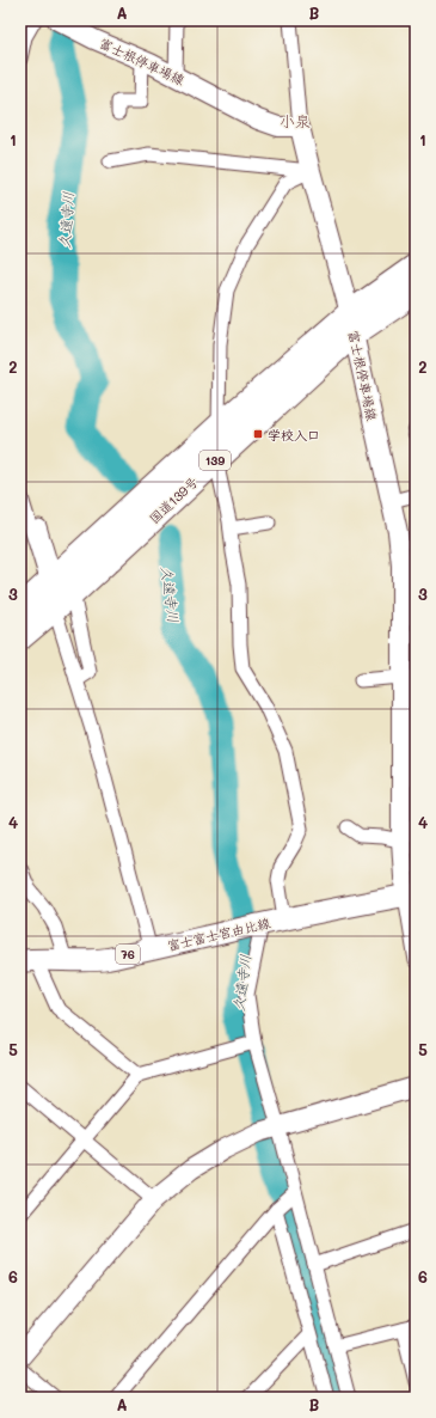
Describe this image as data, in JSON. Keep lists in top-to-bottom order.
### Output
{
  "streets": {
    "highway": ["139", "国道139号"],
    "main road": ["富士根停車場線", "富士富士宮由比線", "76"]
  },
  "crossings": [
    ["富士根停車場線", "国道139号"],
    ["富士根停車場線", "富士富士宮由比線"]
  ],
  "districts": ["小泉"],
  "water": ["久遠寺川"],
  "places": {
    "transit": ["学校入口"]
  },
  "grid": {
    "columns": ["A", "B"],
    "rows": [
      "1",
      "2",
      "3",
      "4",
      "5",
      "6"
    ]
  }
}
